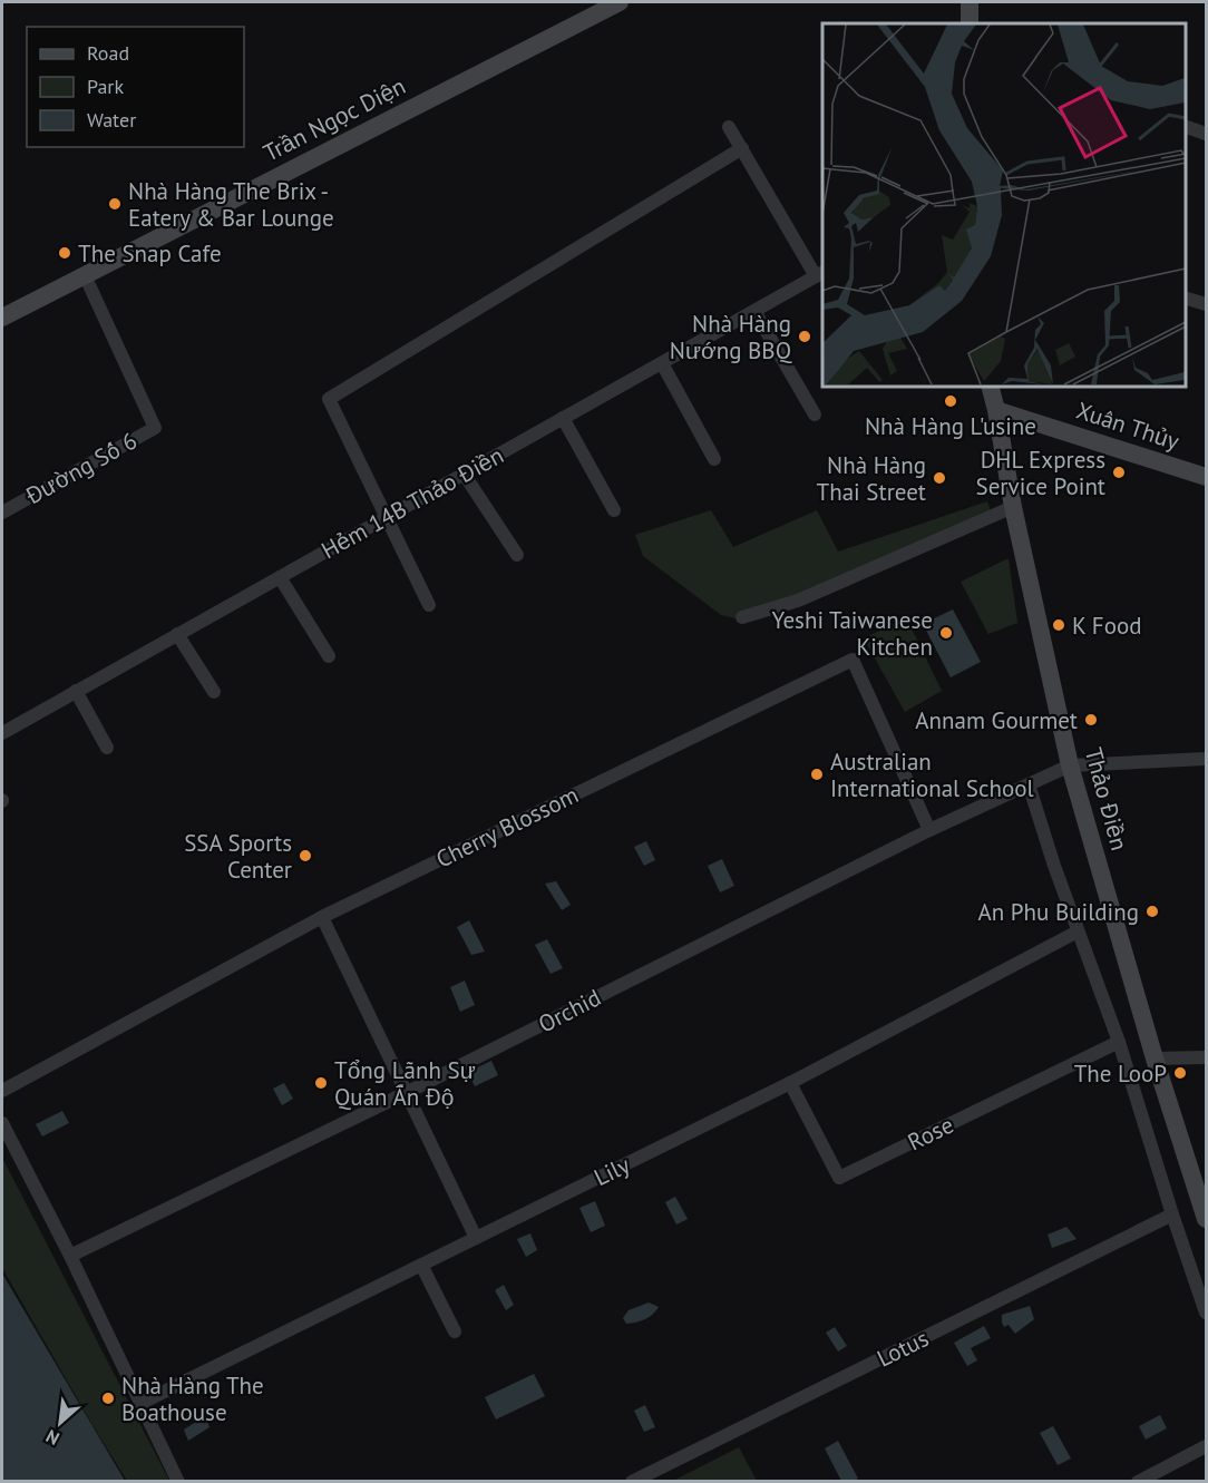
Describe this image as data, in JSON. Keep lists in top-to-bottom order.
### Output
{
  "streets": {
    "street": [
      "Trần Ngọc Diện",
      "Xuân Thủy",
      "Đường Số 6",
      "Hẻm 14B Thảo Điền",
      "Thảo Điền",
      "Cherry Blossom",
      "Orchid",
      "Rose",
      "Lily",
      "Lotus"
    ]
  },
  "crossings": [
    ["Trần Ngọc Diện", "Đường Số 6"],
    ["Xuân Thủy", "Thảo Điền"],
    ["Thảo Điền", "Orchid"],
    ["Cherry Blossom", "Orchid"],
    ["Rose", "Lily"]
  ],
  "places": [
    "Nhà Hàng The Brix - Eatery & Bar Lounge",
    "The Snap Cafe",
    "Nhà Hàng Nướng BBQ",
    "Nhà Hàng L'usine",
    "DHL Express Service Point",
    "Nhà Hàng Thai Street",
    "K Food",
    "Yeshi Taiwanese Kitchen",
    "Annam Gourmet",
    "Australian International School",
    "SSA Sports Center",
    "An Phu Building",
    "The LooP",
    "Tổng Lãnh Sự Quán Ấn Độ",
    "Nhà Hàng The Boathouse"
  ],
  "legend": ["Road", "Park", "Water"],
  "north": "bottom left"
}
